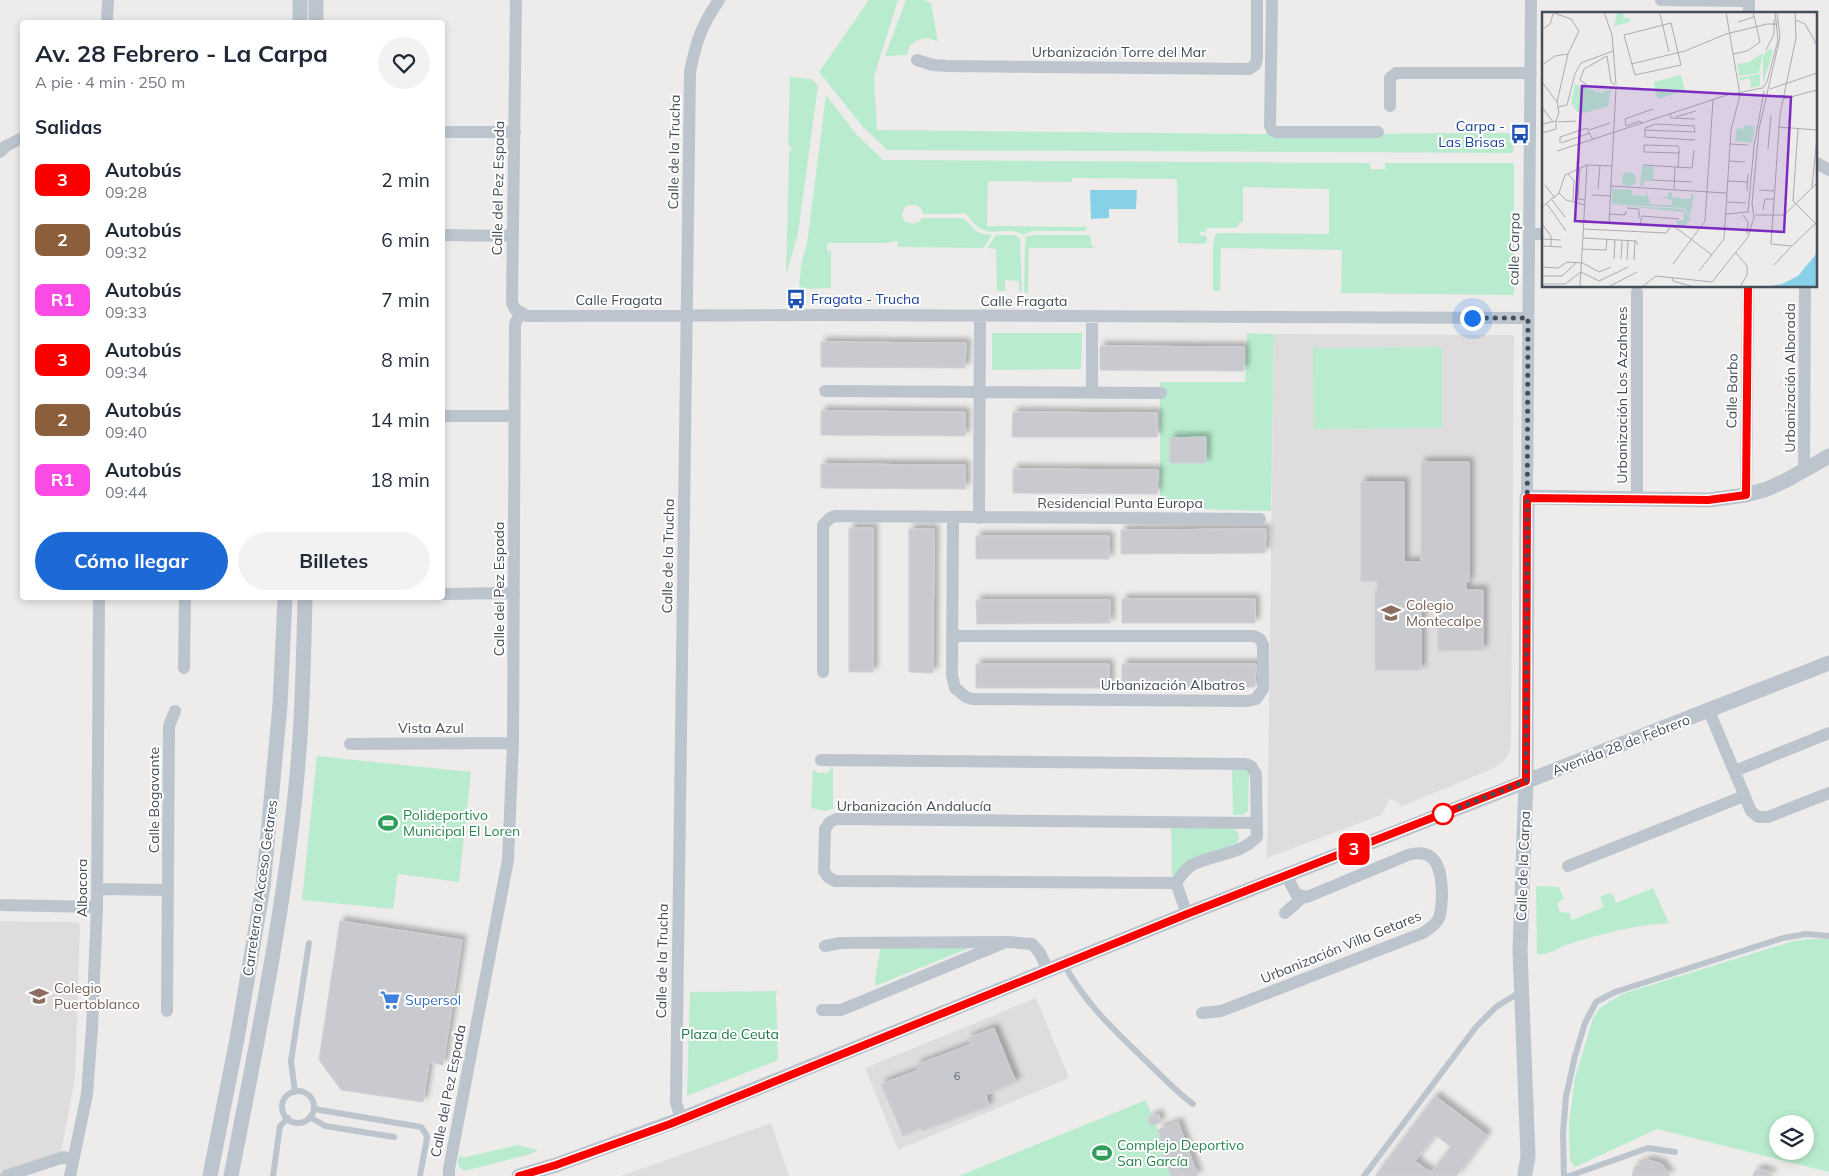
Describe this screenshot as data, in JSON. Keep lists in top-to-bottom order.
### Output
{
  "streets": {
    "street": [
      "Urbanización Torre del Mar",
      "Calle de la Trucha",
      "Calle del Pez Espada",
      "calle Carpa",
      "Calle Fragata",
      "Urbanización Alborada",
      "Calle Barbo",
      "Urbanización Los Azahares",
      "Residencial Punta Europa",
      "Urbanización Albatros",
      "Vista Azul",
      "Avenida 28 de Febrero",
      "Calle Bogavante",
      "Urbanización Andalucía",
      "Calle de la Carpa",
      "Albacora",
      "Carretera a Acceso Getares",
      "Urbanización Villa Getares"
    ]
  },
  "crossings": [
    ["Calle de la Trucha", "Calle Fragata"],
    ["Calle de la Trucha", "Avenida 28 de Febrero"],
    ["Calle del Pez Espada", "Calle Fragata"],
    ["Calle del Pez Espada", "Vista Azul"],
    ["calle Carpa", "Calle Fragata"],
    ["calle Carpa", "Calle de la Carpa"],
    ["Residencial Punta Europa", "Urbanización Albatros"],
    ["Avenida 28 de Febrero", "Calle de la Carpa"]
  ],
  "parks": ["Plaza de Ceuta"],
  "places": {
    "bus stop": ["Carpa - Las Brisas", "Fragata - Trucha"],
    "school or university": ["Colegio Montecalpe", "Colegio Puertoblanco"],
    "sports": ["Polideportivo Municipal El Loren", "Complejo Deportivo San García"],
    "supermarket": ["Supersol"]
  },
  "lines": ["bus line 3"],
  "house_numbers": ["6"],
  "page": {
    "on_map": "3",
    "heading": [
      ["Av. 28 Febrero - La Carpa", "A pie · 4 min · 250 m"],
      "Salidas"
    ],
    "list": [
      {
        "mark": "3",
        "name": "Autobús",
        "note": "09:28",
        "value": "2 min"
      },
      {
        "mark": "2",
        "name": "Autobús",
        "note": "09:32",
        "value": "6 min"
      },
      {
        "mark": "R1",
        "name": "Autobús",
        "note": "09:33",
        "value": "7 min"
      },
      {
        "mark": "3",
        "name": "Autobús",
        "note": "09:34",
        "value": "8 min"
      },
      {
        "mark": "2",
        "name": "Autobús",
        "note": "09:40",
        "value": "14 min"
      },
      {
        "mark": "R1",
        "name": "Autobús",
        "note": "09:44",
        "value": "18 min"
      }
    ],
    "buttons": ["Cómo llegar", "Billetes"]
  }
}
